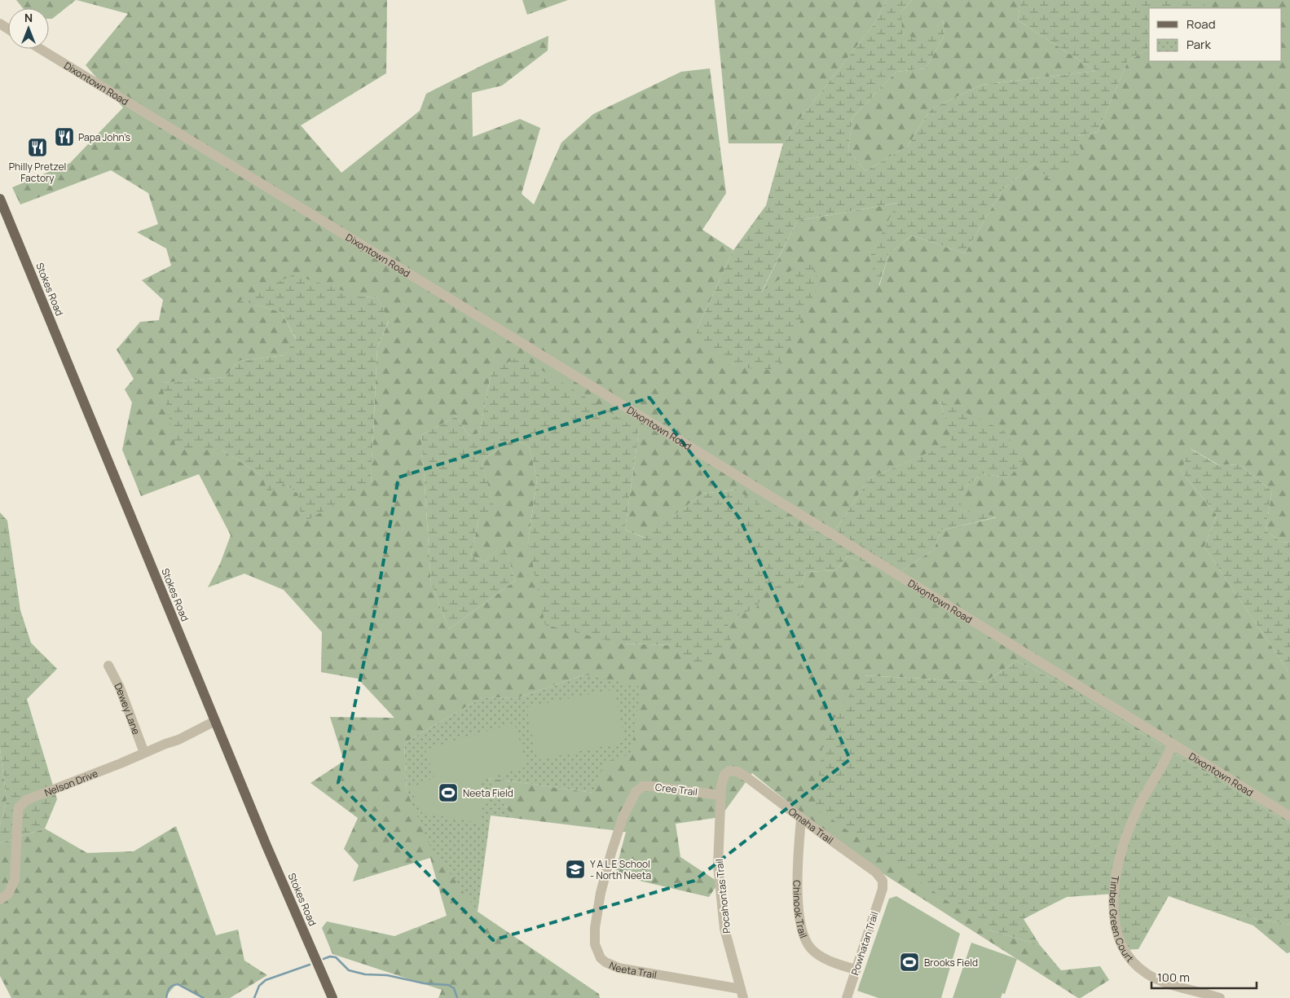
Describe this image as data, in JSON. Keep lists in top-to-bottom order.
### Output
{
  "streets": {
    "main road": ["Stokes Road"],
    "street": [
      "Dixontown Road",
      "Dewey Lane",
      "Nelson Drive",
      "Cree Trail",
      "Omaha Trail",
      "Pocahontas Trail",
      "Chinook Trail",
      "Timber Green Court",
      "Powhatan Trail",
      "Neeta Trail"
    ]
  },
  "crossings": [
    ["Dixontown Road", "Timber Green Court"],
    ["Stokes Road", "Nelson Drive"],
    ["Dewey Lane", "Nelson Drive"],
    ["Cree Trail", "Pocahontas Trail"],
    ["Cree Trail", "Neeta Trail"],
    ["Omaha Trail", "Pocahontas Trail"],
    ["Omaha Trail", "Chinook Trail"],
    ["Omaha Trail", "Powhatan Trail"],
    ["Pocahontas Trail", "Neeta Trail"],
    ["Chinook Trail", "Powhatan Trail"]
  ],
  "places": {
    "restaurant": ["Papa John's", "Philly Pretzel Factory"],
    "sports": ["Neeta Field", "Brooks Field"],
    "school or university": ["Y A L E School - North Neeta"]
  },
  "legend": ["Road", "Park"],
  "scale_bar": "100 m",
  "north": "top"
}
